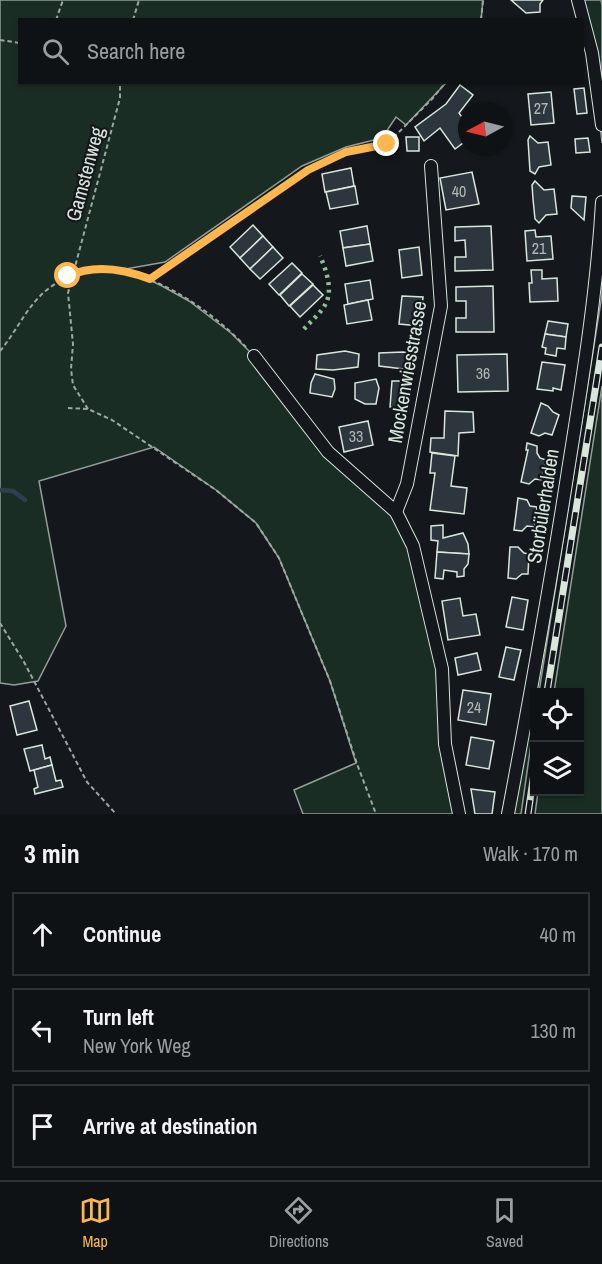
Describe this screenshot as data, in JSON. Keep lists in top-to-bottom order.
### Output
{
  "streets": {
    "street": ["Mockenwiesstrasse", "Storbülerhalden"],
    "path": ["Gamstenweg"]
  },
  "house_numbers": [
    "27",
    "40",
    "21",
    "36",
    "33",
    "24"
  ],
  "north": "left",
  "page": {
    "search": "Search here",
    "heading": ["3 min", "Walk · 170 m"],
    "list": [
      ["Continue", "40 m"],
      ["Turn left", "New York Weg", "130 m"],
      "Arrive at destination"
    ],
    "nav": ["Map", "Directions", "Saved"]
  }
}
